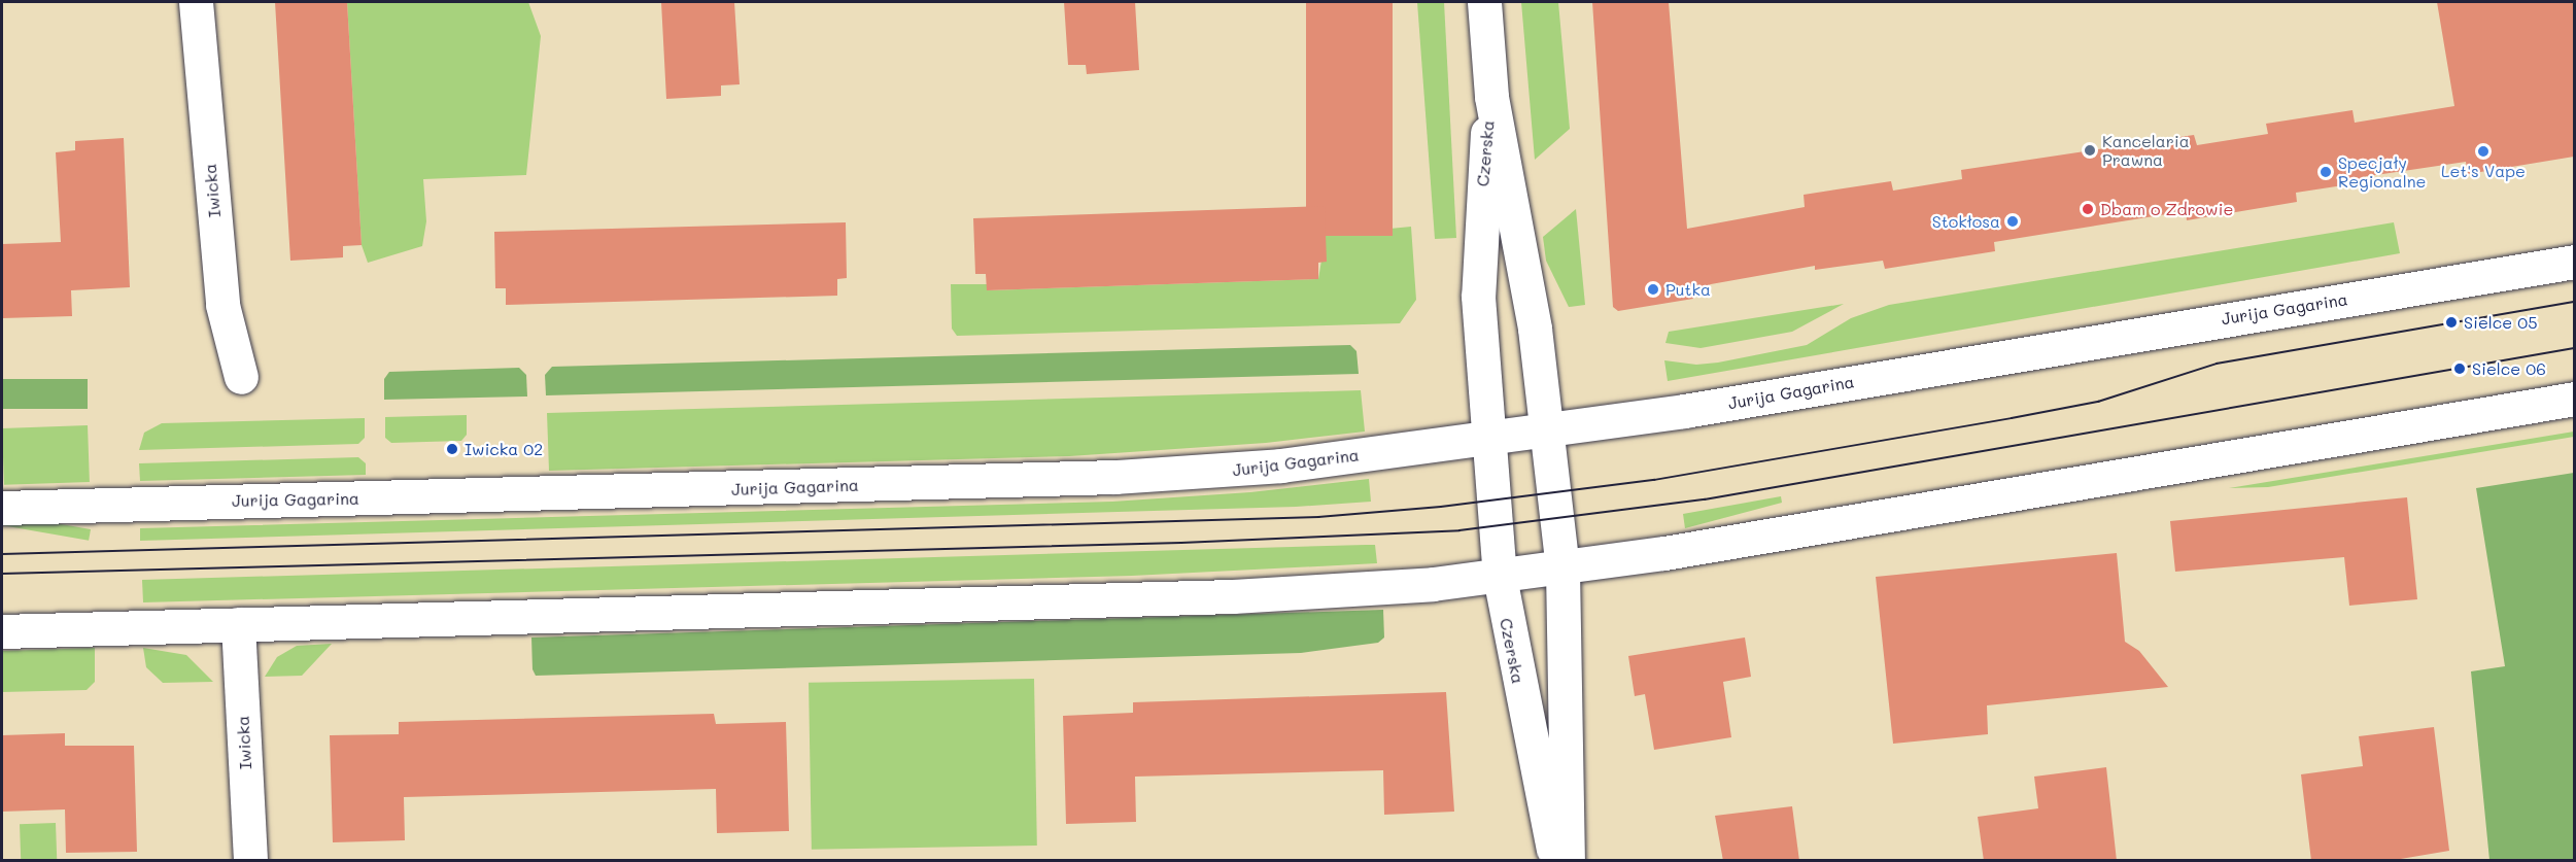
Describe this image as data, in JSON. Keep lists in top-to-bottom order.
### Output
{
  "streets": {
    "main road": ["Czerska", "Iwicka", "Jurija Gagarina"]
  },
  "crossings": [
    ["Czerska", "Jurija Gagarina"]
  ],
  "places": [
    "Kancelaria Prawna",
    "Let's Vape",
    "Specjały Regionalne",
    "Dbam o Zdrowie",
    "Stokłosa",
    "Putka",
    "Sielce 05",
    "Sielce 06",
    "Iwicka 02"
  ]
}
